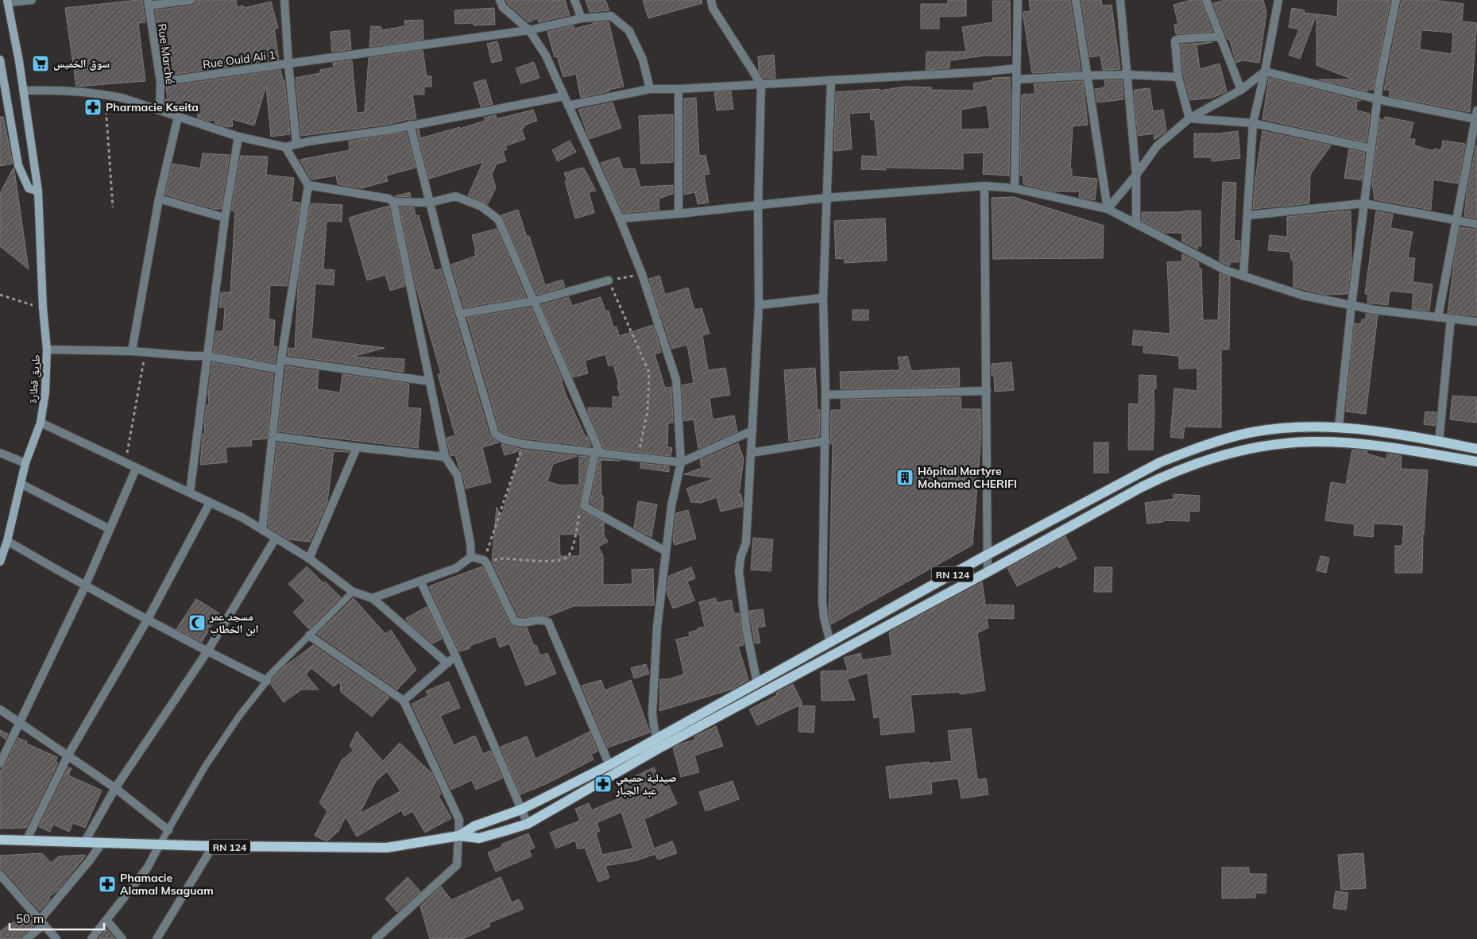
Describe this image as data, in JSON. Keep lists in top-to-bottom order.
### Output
{
  "streets": {
    "main road": ["طريق قطارة", "RN 124"],
    "street": ["Rue Marché", "Rue Ould Ali 1"]
  },
  "crossings": [
    ["Rue Marché", "Rue Ould Ali 1"]
  ],
  "places": {
    "supermarket": ["سوق الخميس"],
    "pharmacy": ["Pharmacie Kseita", "صيدلية حميمي عبد الجبار", "Phamacie Alamal Msaguam"],
    "building": ["Hôpital Martyre Mohamed CHERIFI"],
    "mosque": ["مسجد عمر ابن الخطاب"]
  },
  "scale_bar": "50 m"
}
